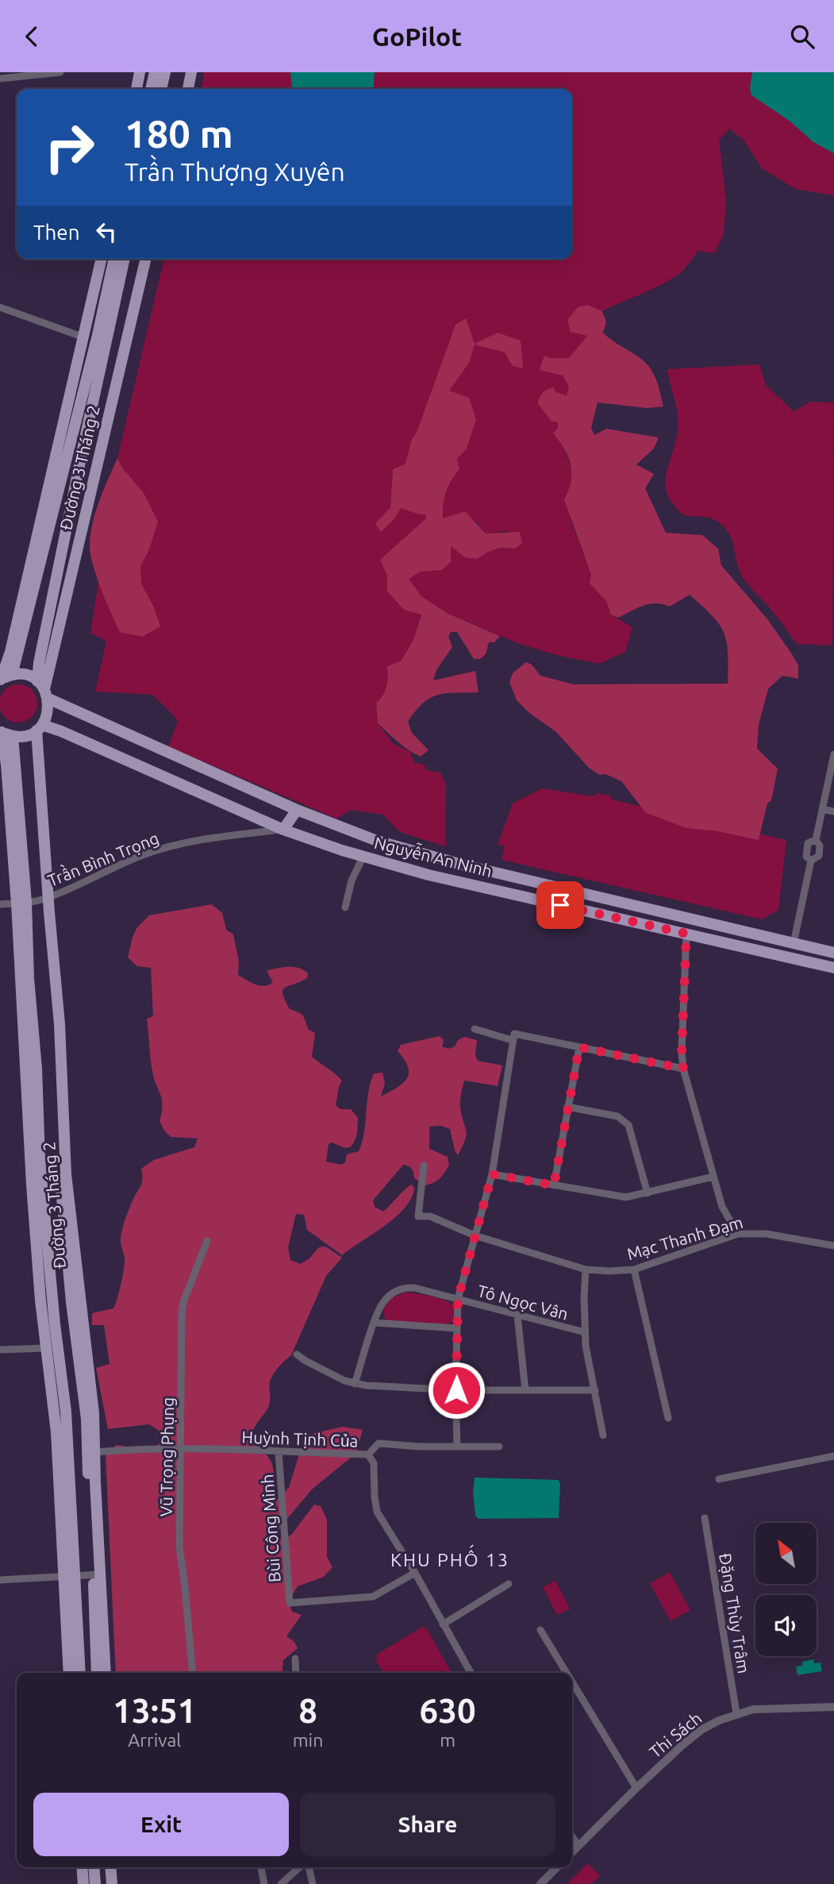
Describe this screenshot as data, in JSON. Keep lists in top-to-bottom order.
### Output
{
  "streets": {
    "main road": ["Đường 3 Tháng 2", "Nguyễn An Ninh"],
    "street": [
      "Trần Bình Trọng",
      "Mạc Thanh Đạm",
      "Tô Ngọc Vân",
      "Huỳnh Tịnh Của",
      "Vũ Trọng Phụng",
      "Bùi Công Minh",
      "Đặng Thùy Trâm",
      "Thi Sách"
    ]
  },
  "crossings": [
    ["Đường 3 Tháng 2", "Nguyễn An Ninh"],
    ["Đường 3 Tháng 2", "Trần Bình Trọng"],
    ["Đường 3 Tháng 2", "Huỳnh Tịnh Của"],
    ["Nguyễn An Ninh", "Trần Bình Trọng"],
    ["Huỳnh Tịnh Của", "Vũ Trọng Phụng"],
    ["Huỳnh Tịnh Của", "Bùi Công Minh"],
    ["Đặng Thùy Trâm", "Thi Sách"]
  ],
  "districts": ["KHU PHỐ 13"],
  "north": "top left",
  "page": {
    "header": "GoPilot",
    "turn": ["180 m", "Trần Thượng Xuyên"],
    "then": "Then",
    "eta": [
      "13:51",
      "Arrival",
      "8",
      "min",
      "630",
      "m"
    ],
    "buttons": ["Exit", "Share"]
  }
}
